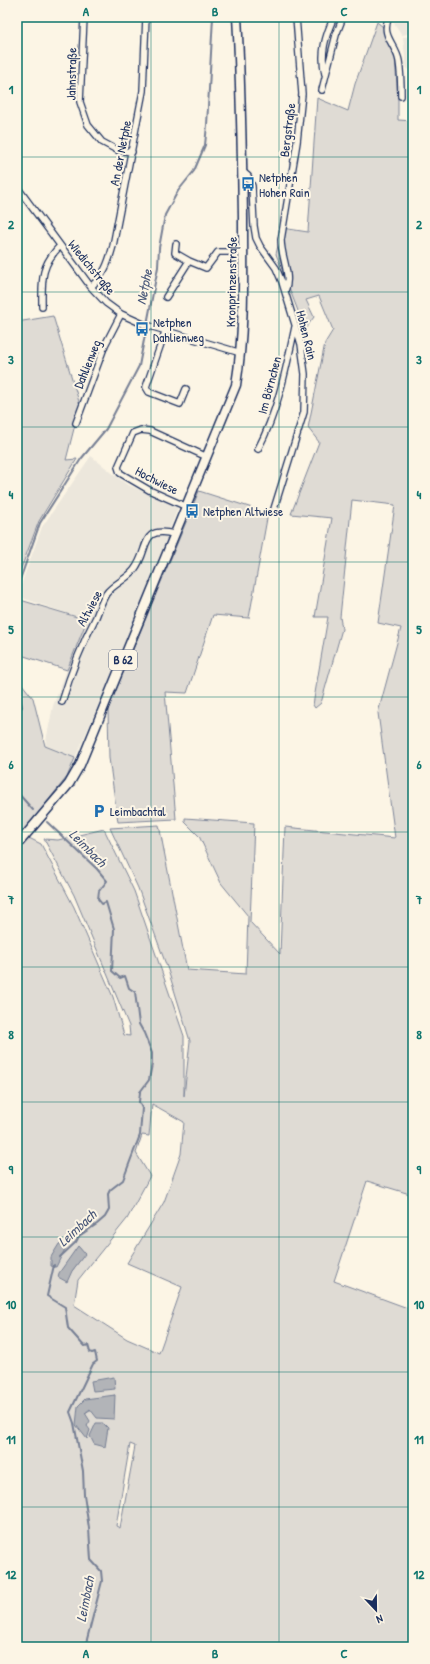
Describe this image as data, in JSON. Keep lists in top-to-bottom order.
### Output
{
  "streets": {
    "main road": ["Kronprinzenstraße", "B 62"],
    "street": [
      "Jahnstraße",
      "Bergstraße",
      "An der Netphe",
      "Wiedichstraße",
      "Hohen Rain",
      "Dahlienweg",
      "Im Börnchen",
      "Hochwiese",
      "Altwiese"
    ]
  },
  "crossings": [
    ["Jahnstraße", "An der Netphe"],
    ["Bergstraße", "Hohen Rain"],
    ["An der Netphe", "Wiedichstraße"],
    ["Wiedichstraße", "Kronprinzenstraße"],
    ["Wiedichstraße", "Dahlienweg"],
    ["Kronprinzenstraße", "Hohen Rain"],
    ["Kronprinzenstraße", "Hochwiese"],
    ["Kronprinzenstraße", "Altwiese"],
    ["Kronprinzenstraße", "B 62"],
    ["Hohen Rain", "Im Börnchen"],
    ["Altwiese", "B 62"]
  ],
  "water": ["Netphe", "Leimbach"],
  "places": {
    "bus stop": ["Netphen Hohen Rain", "Netphen Dahlienweg", "Netphen Altwiese"],
    "parking": ["Leimbachtal"]
  },
  "north": "bottom",
  "grid": {
    "columns": ["A", "B", "C"],
    "rows": [
      "1",
      "2",
      "3",
      "4",
      "5",
      "6",
      "7",
      "8",
      "9",
      "10",
      "11",
      "12"
    ]
  }
}
